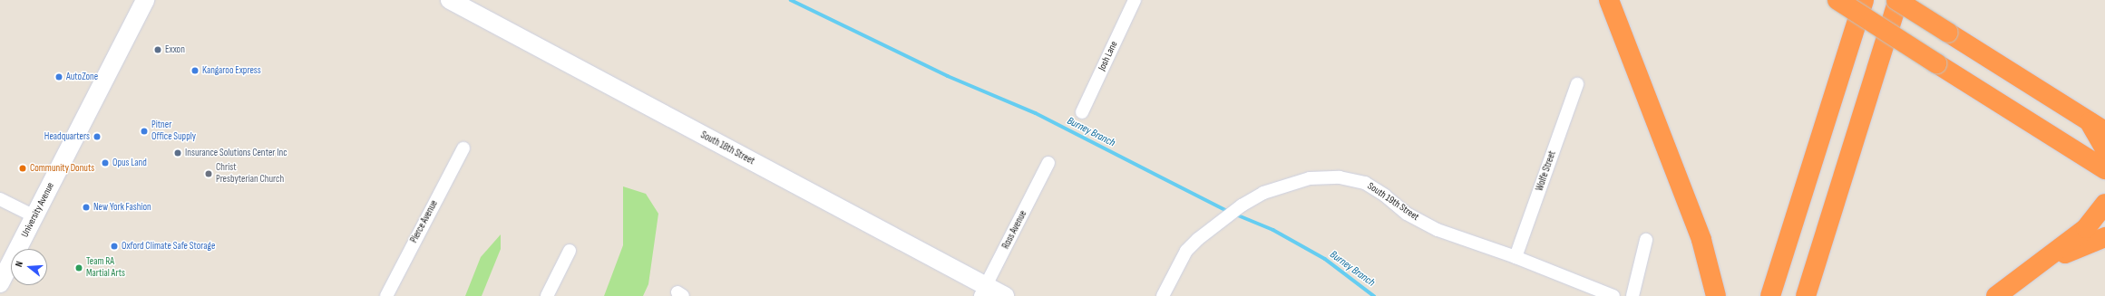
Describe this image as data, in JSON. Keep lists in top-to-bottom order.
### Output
{
  "streets": {
    "street": [
      "Josh Lane",
      "South 18th Street",
      "Wolfe Street",
      "South 19th Street",
      "University Avenue",
      "Pierce Avenue",
      "Ross Avenue"
    ]
  },
  "crossings": [
    ["South 18th Street", "Ross Avenue"],
    ["Wolfe Street", "South 19th Street"]
  ],
  "water": ["Burney Branch"],
  "places": [
    "Exxon",
    "Kangaroo Express",
    "AutoZone",
    "Pitner Office Supply",
    "Headquarters",
    "Insurance Solutions Center Inc",
    "Opus Land",
    "Community Donuts",
    "Christ Presbyterian Church",
    "New York Fashion",
    "Oxford Climate Safe Storage",
    "Team RA Martial Arts"
  ],
  "north": "left"
}
